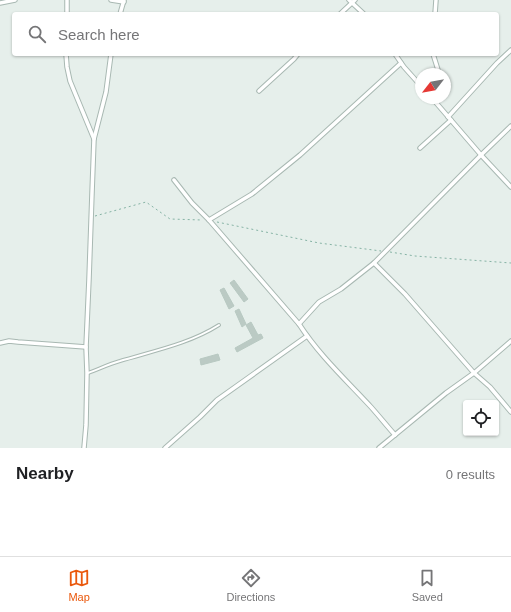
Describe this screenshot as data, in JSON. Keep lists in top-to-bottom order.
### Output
{
  "north": "bottom left",
  "page": {
    "search": "Search here",
    "heading": ["Nearby", "0 results"],
    "nav": ["Map", "Directions", "Saved"]
  }
}
